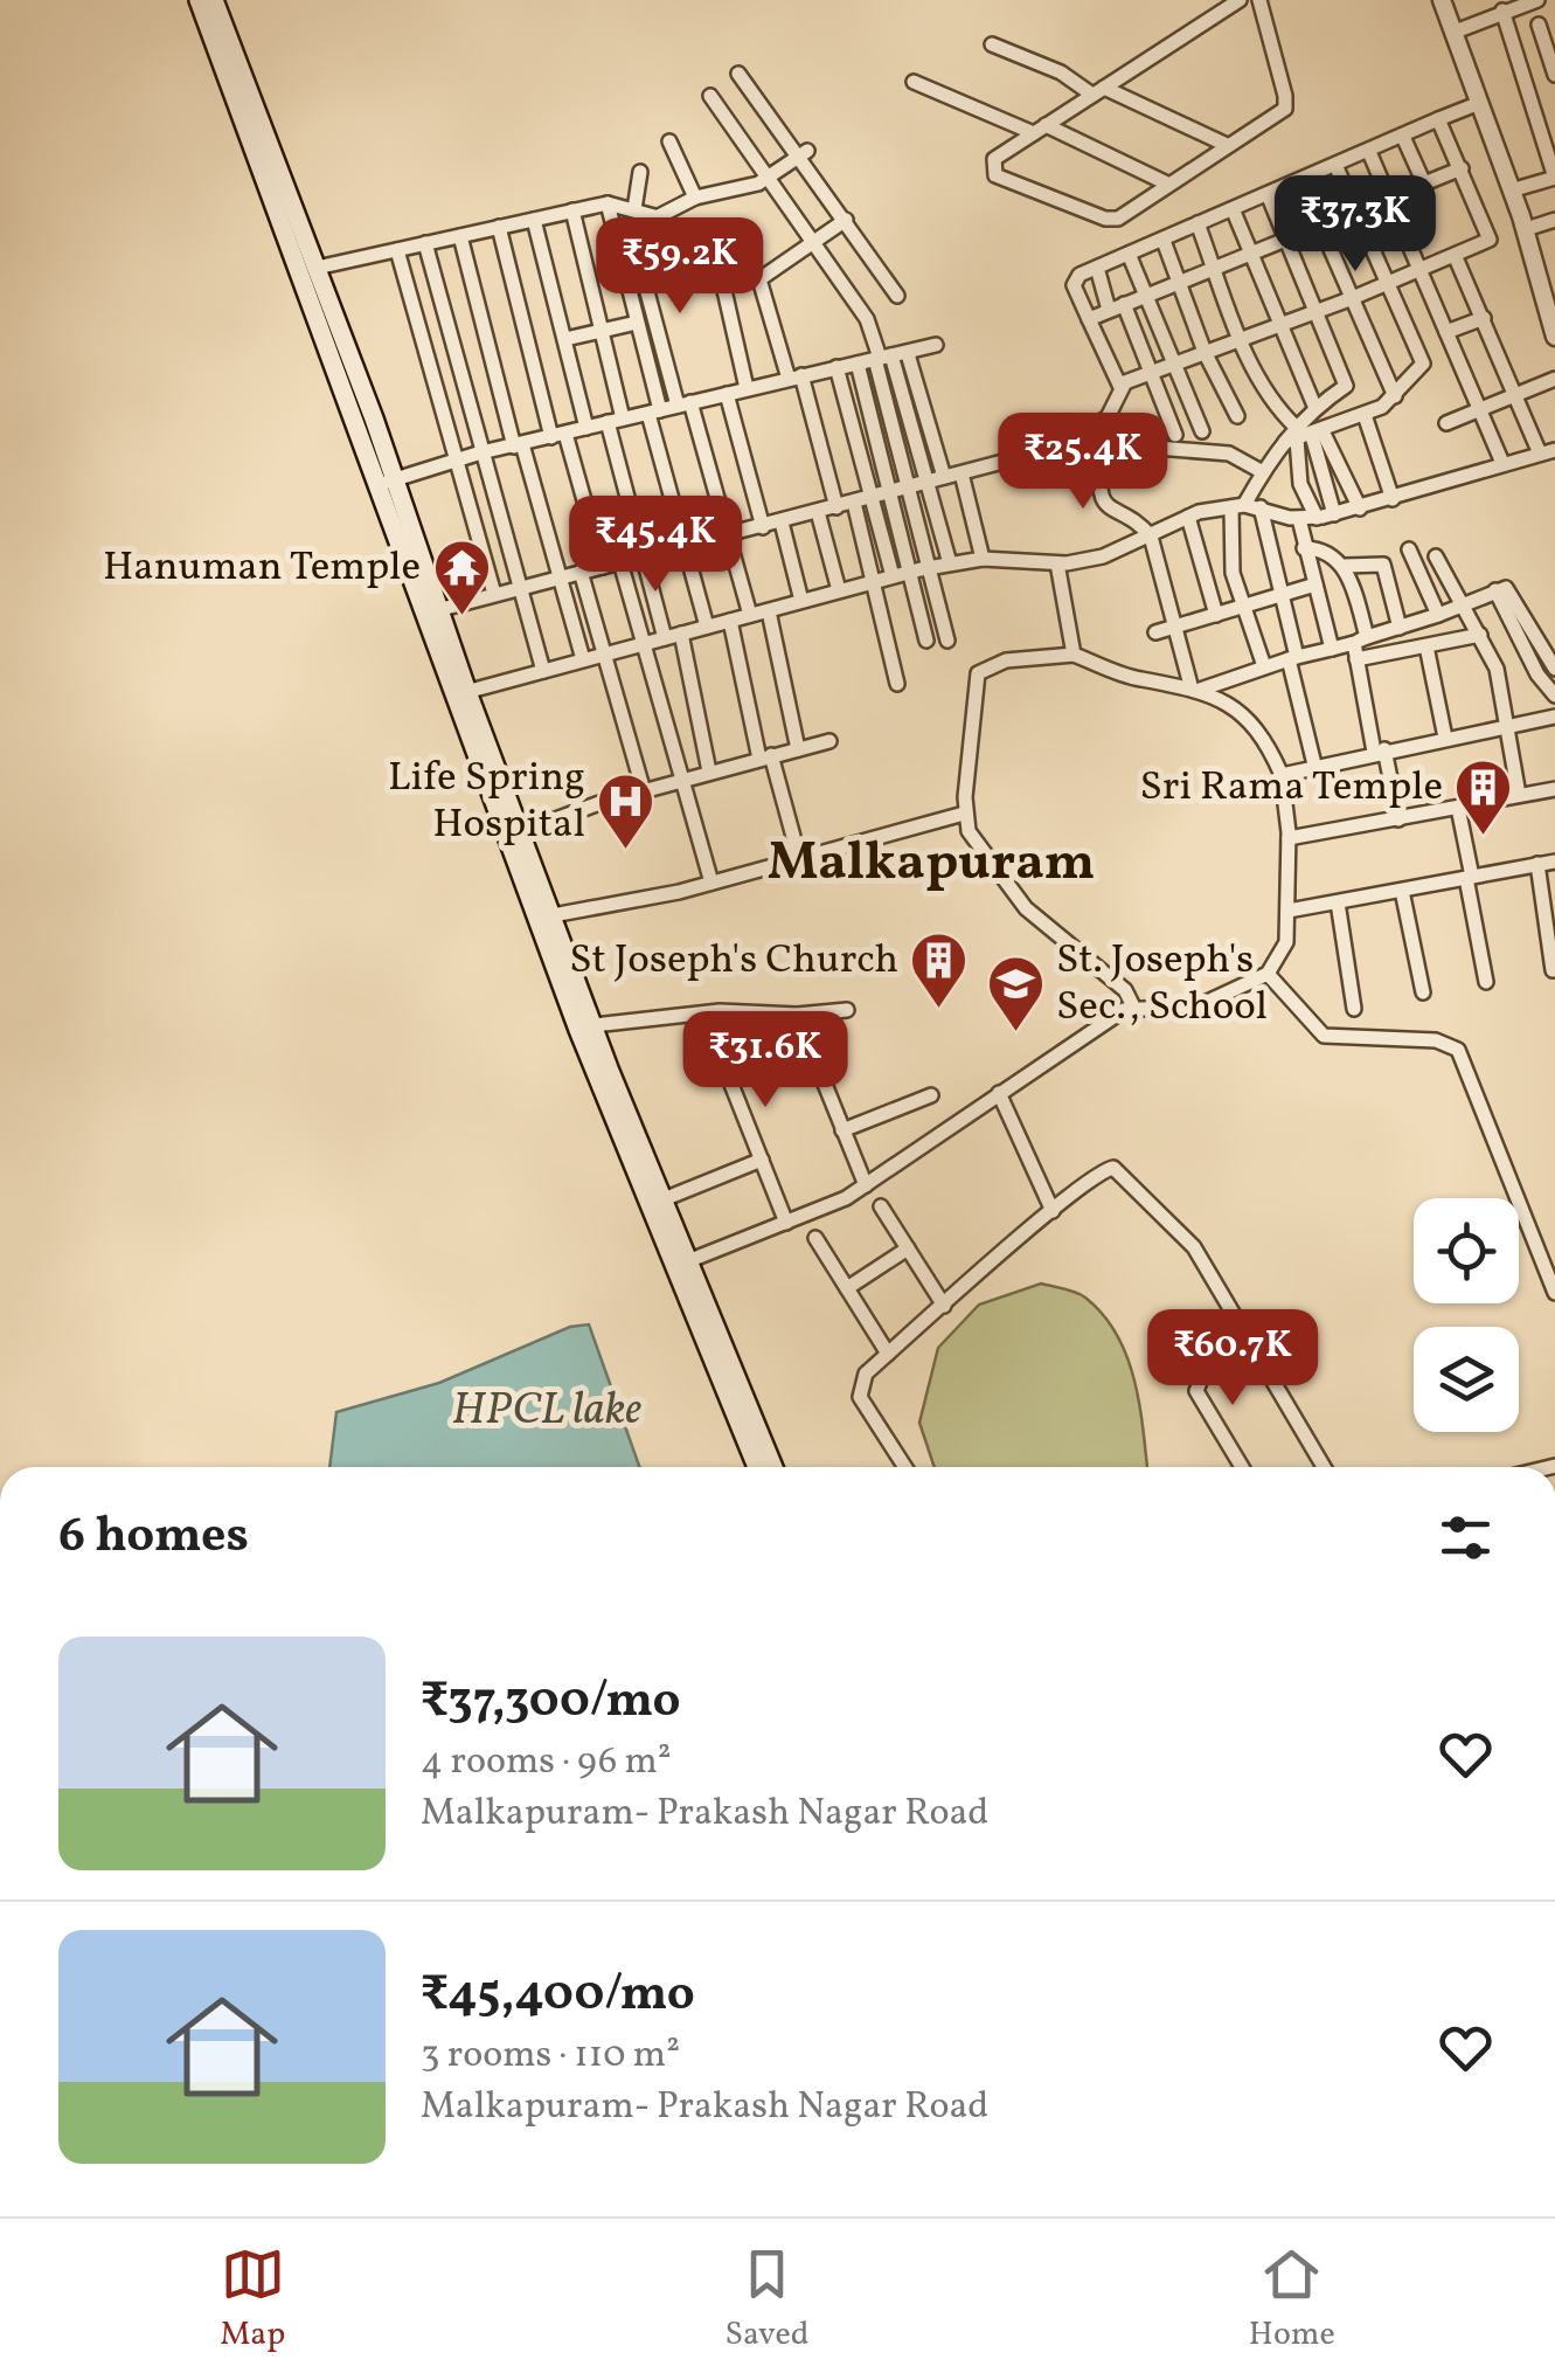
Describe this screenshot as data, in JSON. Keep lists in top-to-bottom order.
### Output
{
  "districts": ["Malkapuram"],
  "water": ["HPCL lake"],
  "places": {
    "temple": ["Hanuman Temple"],
    "building": ["Sri Rama Temple", "St Joseph's Church"],
    "hospital": ["Life Spring Hospital"],
    "school or university": ["St. Joseph's Sec., School"]
  },
  "page": {
    "price": [
      "₹37.3K",
      "₹59.2K",
      "₹25.4K",
      "₹45.4K",
      "₹31.6K",
      "₹60.7K"
    ],
    "heading": "6 homes",
    "list": [
      {
        "name": "₹37,300/mo",
        "note": "4 rooms · 96 m² · Malkapuram- Prakash Nagar Road"
      },
      {
        "name": "₹45,400/mo",
        "note": "3 rooms · 110 m² · Malkapuram- Prakash Nagar Road"
      }
    ],
    "tabs": ["Map", "Saved", "Home"]
  }
}
